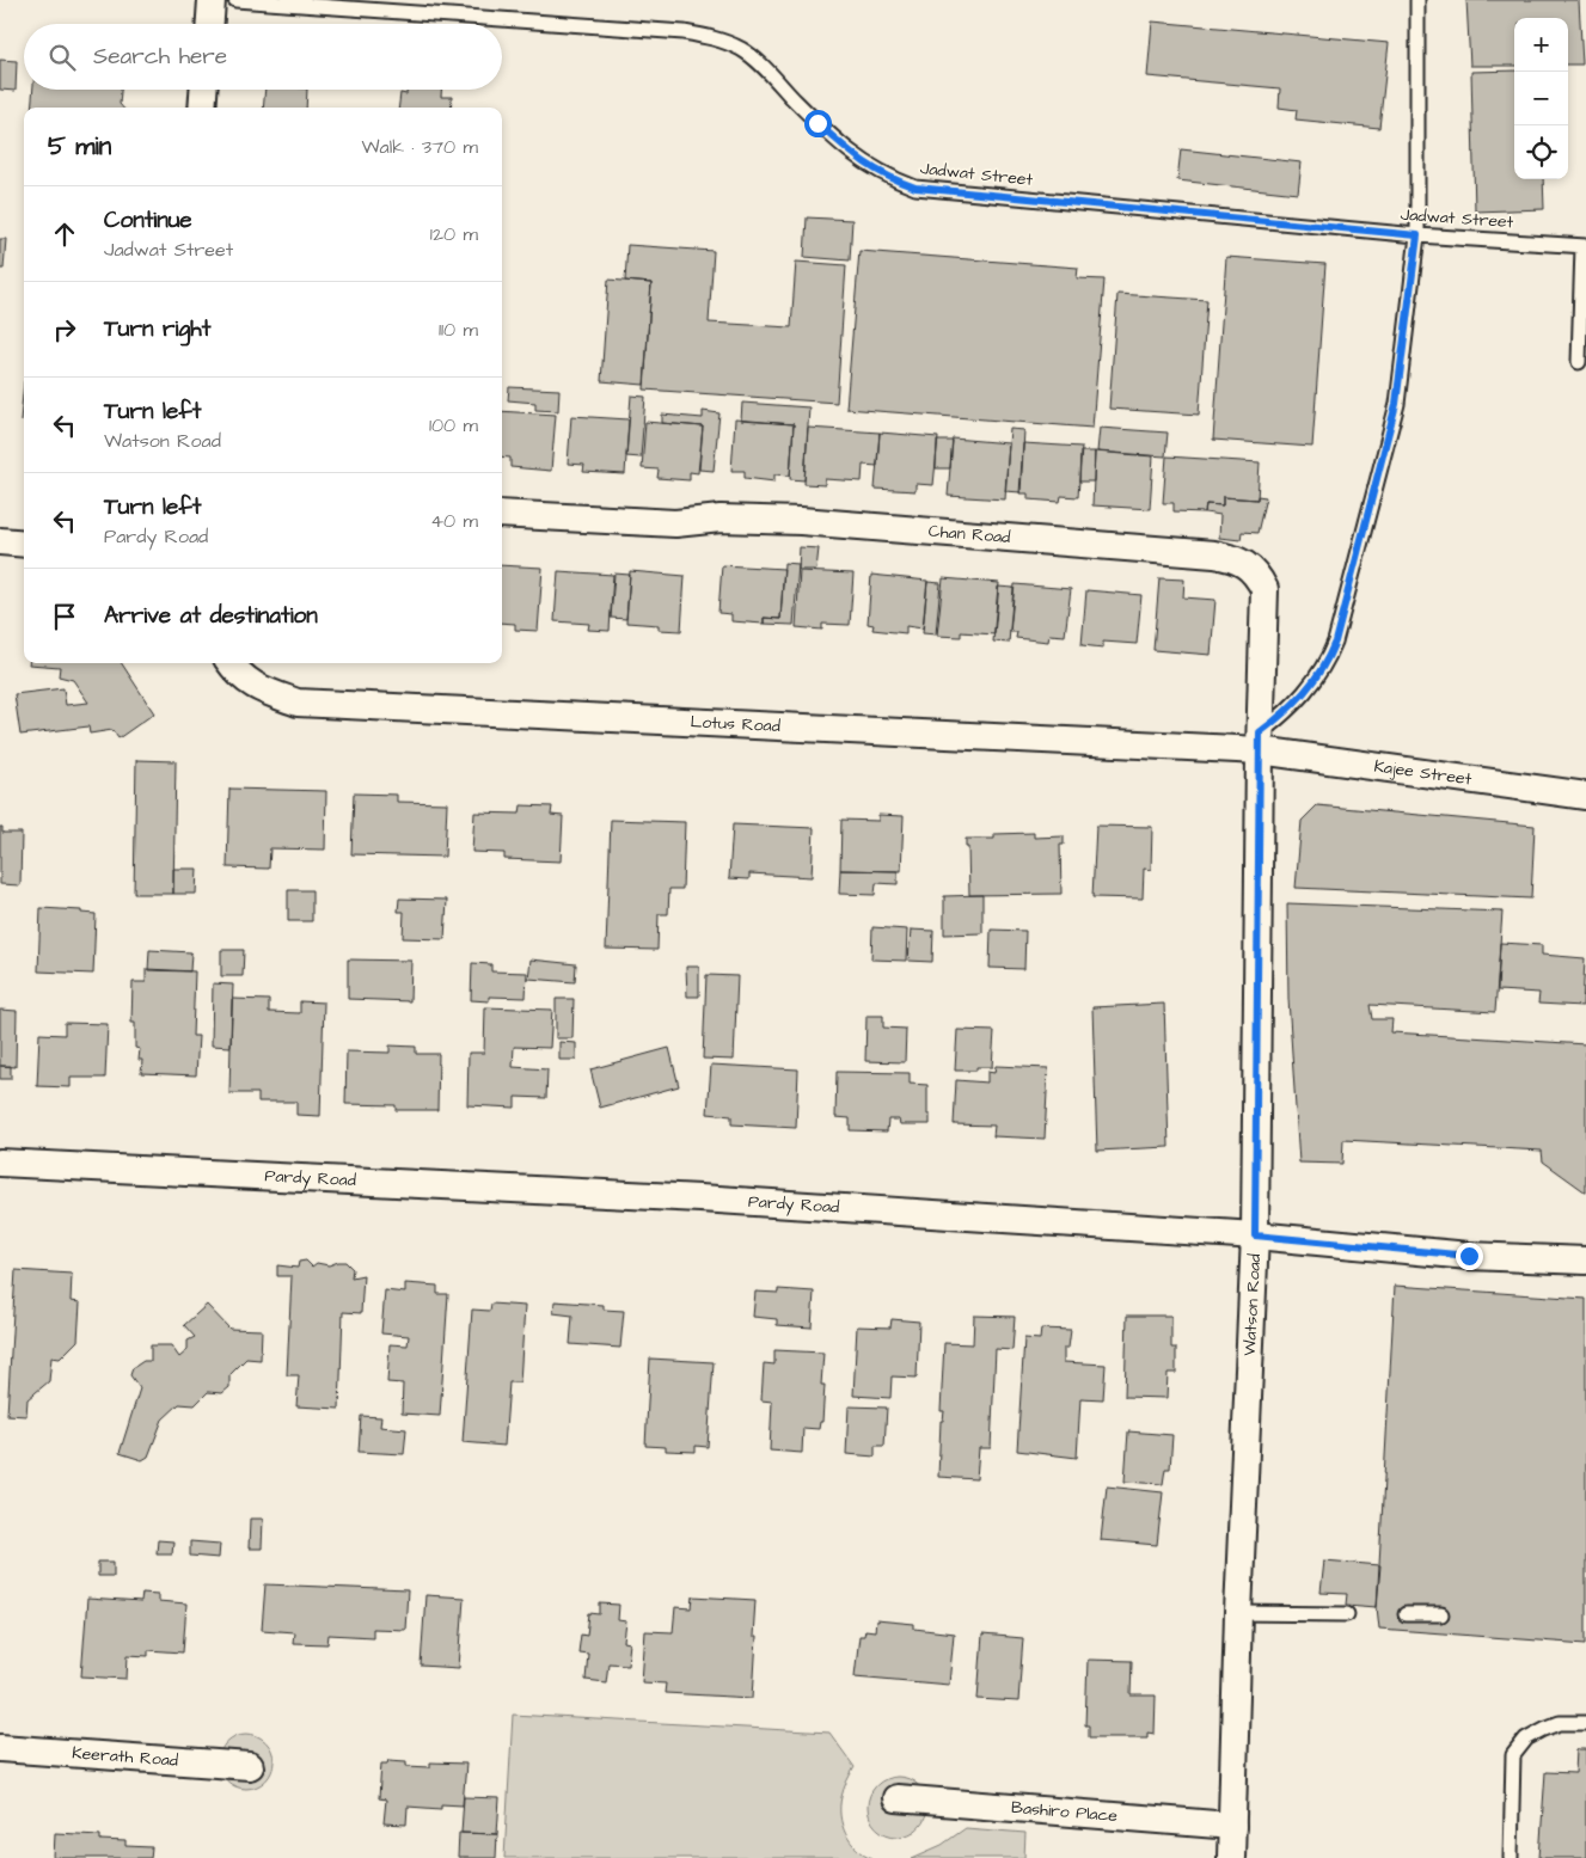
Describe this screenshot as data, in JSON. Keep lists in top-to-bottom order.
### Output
{
  "streets": {
    "street": [
      "Chan Road",
      "Lotus Road",
      "Kajee Street",
      "Pardy Road",
      "Watson Road",
      "Keerath Road",
      "Bashiro Place"
    ],
    "lane": ["Jadwat Street"]
  },
  "crossings": [
    ["Chan Road", "Lotus Road"],
    ["Chan Road", "Kajee Street"],
    ["Chan Road", "Watson Road"],
    ["Lotus Road", "Kajee Street"],
    ["Lotus Road", "Watson Road"],
    ["Kajee Street", "Watson Road"],
    ["Pardy Road", "Watson Road"],
    ["Watson Road", "Bashiro Place"]
  ],
  "page": {
    "map_buttons": ["+", "−"],
    "search": "Search here",
    "heading": ["5 min", "Walk · 370 m"],
    "list": [
      ["Continue", "Jadwat Street", "120 m"],
      ["Turn right", "110 m"],
      ["Turn left", "Watson Road", "100 m"],
      ["Turn left", "Pardy Road", "40 m"],
      "Arrive at destination"
    ]
  }
}
